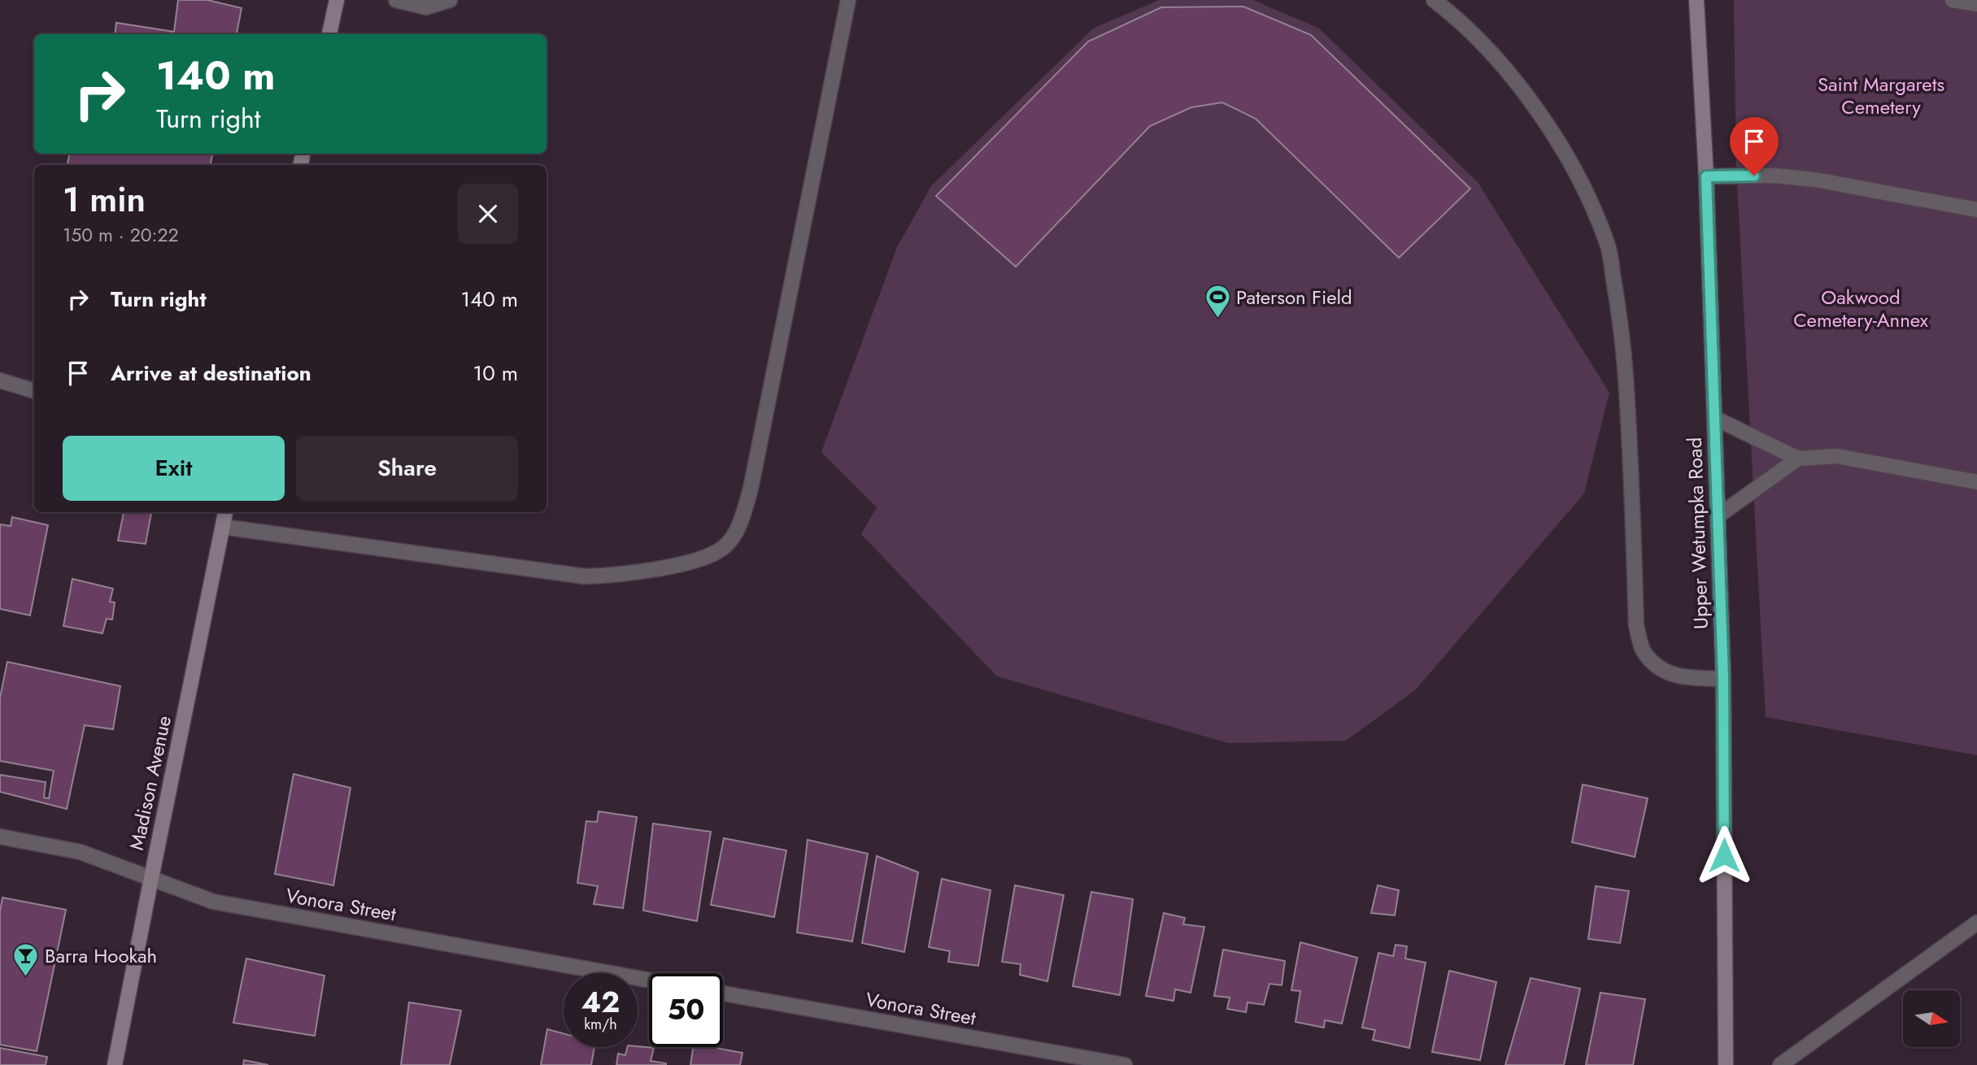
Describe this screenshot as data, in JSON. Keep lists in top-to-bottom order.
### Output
{
  "streets": {
    "main road": ["Upper Wetumpka Road", "Madison Avenue"],
    "street": ["Vonora Street"]
  },
  "crossings": [
    ["Madison Avenue", "Vonora Street"]
  ],
  "parks": ["Saint Margarets Cemetery", "Oakwood Cemetery-Annex"],
  "places": {
    "sports": ["Paterson Field"],
    "bar": ["Barra Hookah"]
  },
  "north": "right",
  "page": {
    "turn": ["140 m", "Turn right"],
    "heading": ["1 min", "150 m · 20:22"],
    "list": [
      {
        "name": "Turn right",
        "value": "140 m"
      },
      {
        "name": "Arrive at destination",
        "value": "10 m"
      }
    ],
    "buttons": ["Exit", "Share"],
    "speed": "42 km/h",
    "limit": "50"
  }
}
